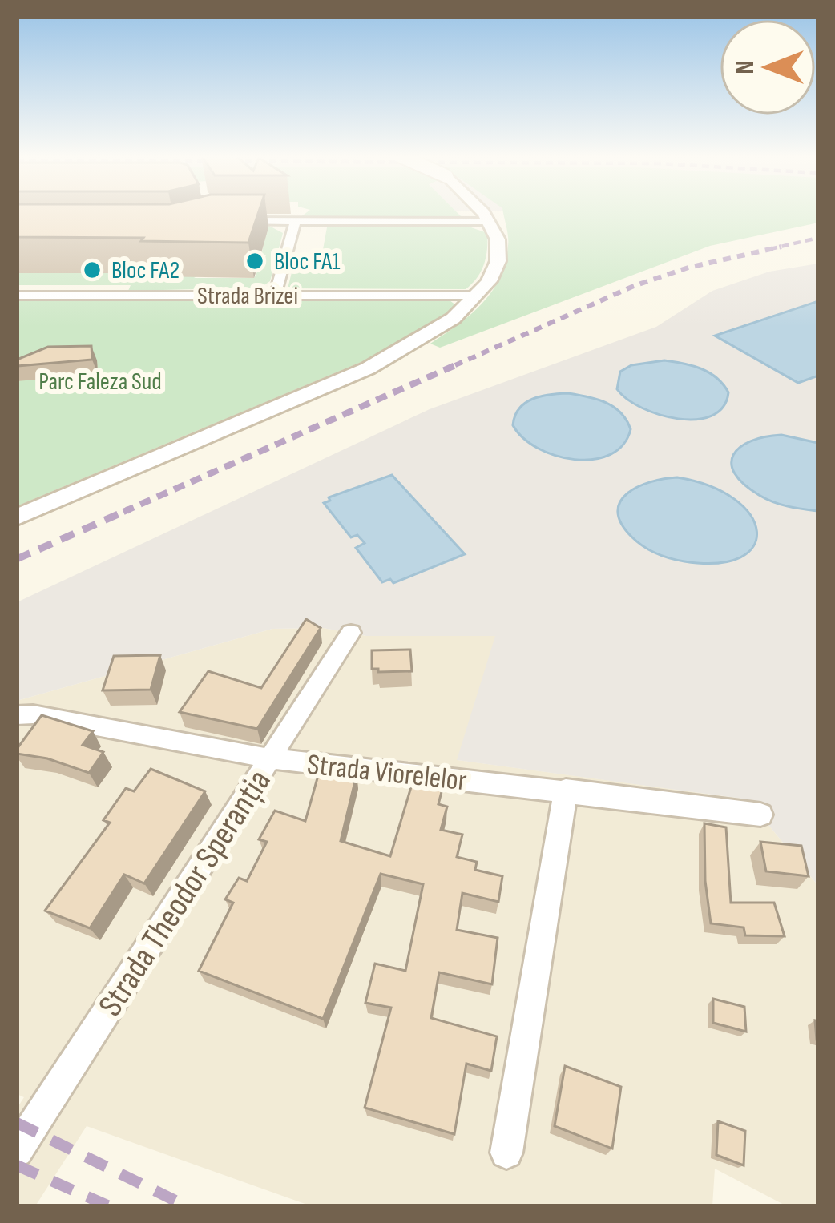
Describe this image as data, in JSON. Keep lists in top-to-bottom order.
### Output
{
  "streets": {
    "street": ["Strada Brizei", "Strada Viorelelor", "Strada Theodor Speranția"]
  },
  "crossings": [
    ["Strada Viorelelor", "Strada Theodor Speranția"]
  ],
  "parks": ["Parc Faleza Sud"],
  "places": ["Bloc FA1", "Bloc FA2"],
  "north": "left"
}
